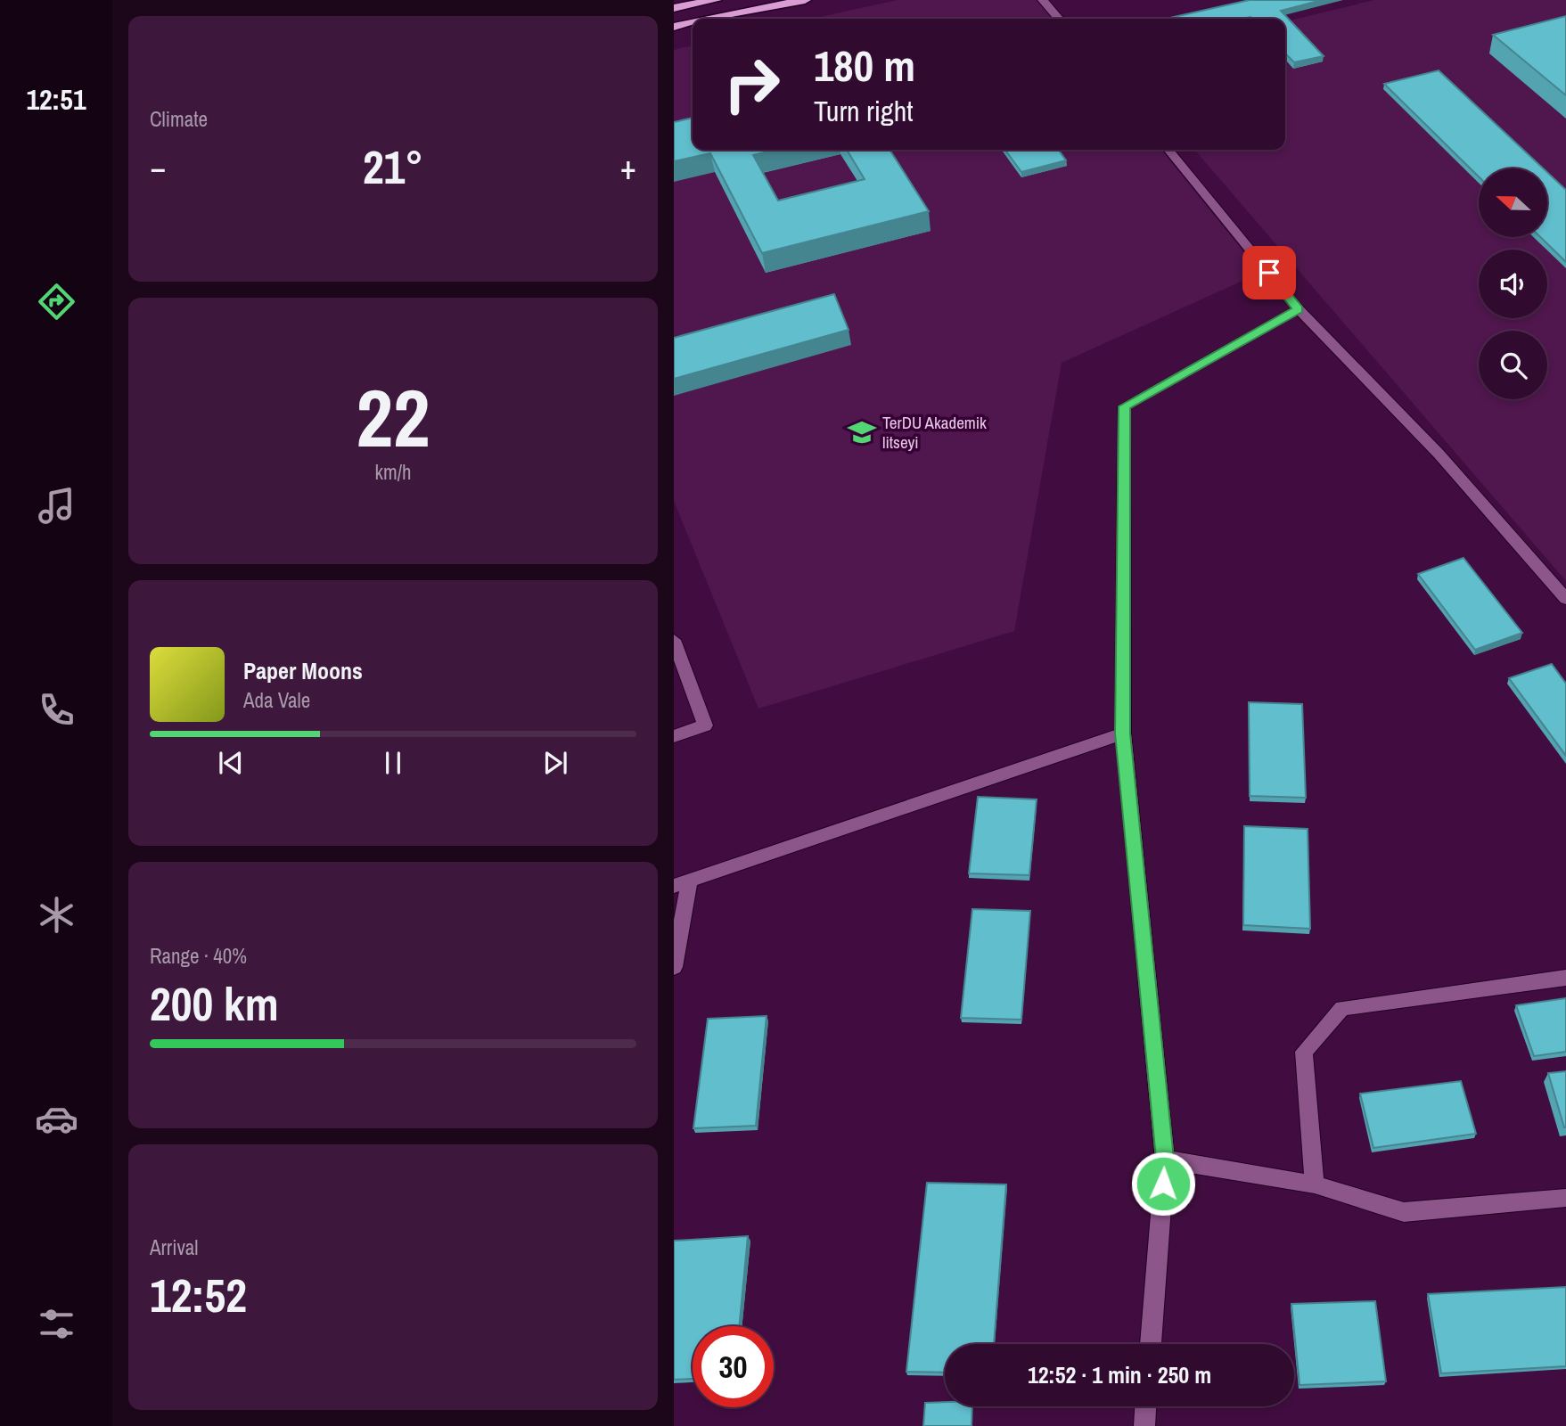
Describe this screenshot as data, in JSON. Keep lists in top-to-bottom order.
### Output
{
  "places": {
    "school or university": ["TerDU Akademik litseyi"]
  },
  "north": "left",
  "page": {
    "tabs": "12:51",
    "tile": [
      "Climate",
      ["22", "km/h"],
      ["Range · 40%", "200 km"],
      ["Arrival", "12:52"]
    ],
    "turn": ["180 m", "Turn right"],
    "heat": ["−", "21°", "+"],
    "song": ["Paper Moons", "Ada Vale"],
    "limit": "30",
    "trip": "12:52 · 1 min · 250 m"
  }
}
